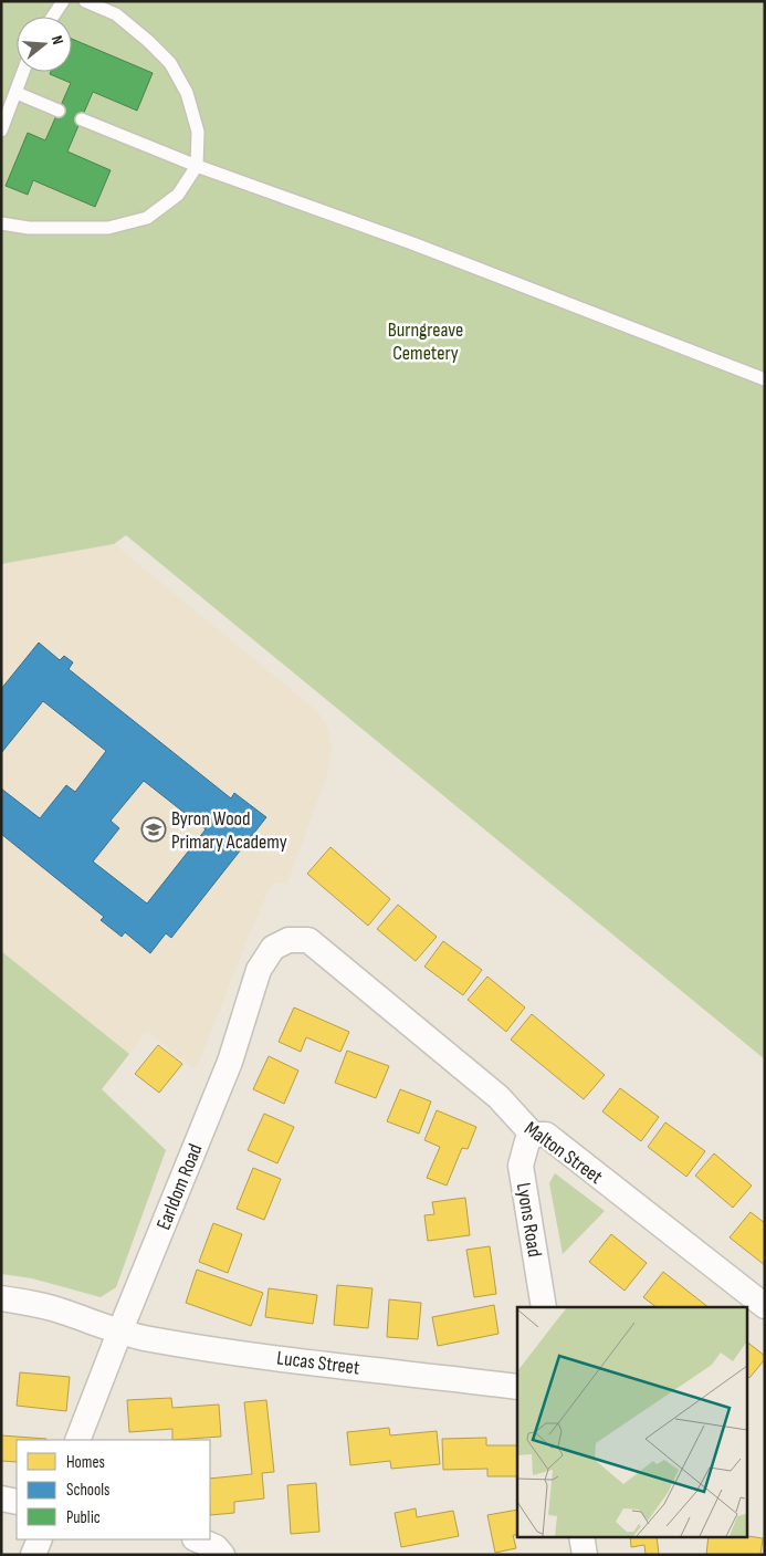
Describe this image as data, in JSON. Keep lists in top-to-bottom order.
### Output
{
  "streets": {
    "street": [
      "Malton Street",
      "Earldom Road",
      "Lyons Road",
      "Lucas Street"
    ]
  },
  "crossings": [
    ["Malton Street", "Earldom Road"],
    ["Malton Street", "Lyons Road"],
    ["Earldom Road", "Lucas Street"]
  ],
  "parks": ["Burngreave Cemetery"],
  "places": {
    "school or university": ["Byron Wood Primary Academy"]
  },
  "legend": ["Homes", "Schools", "Public"],
  "north": "right"
}
